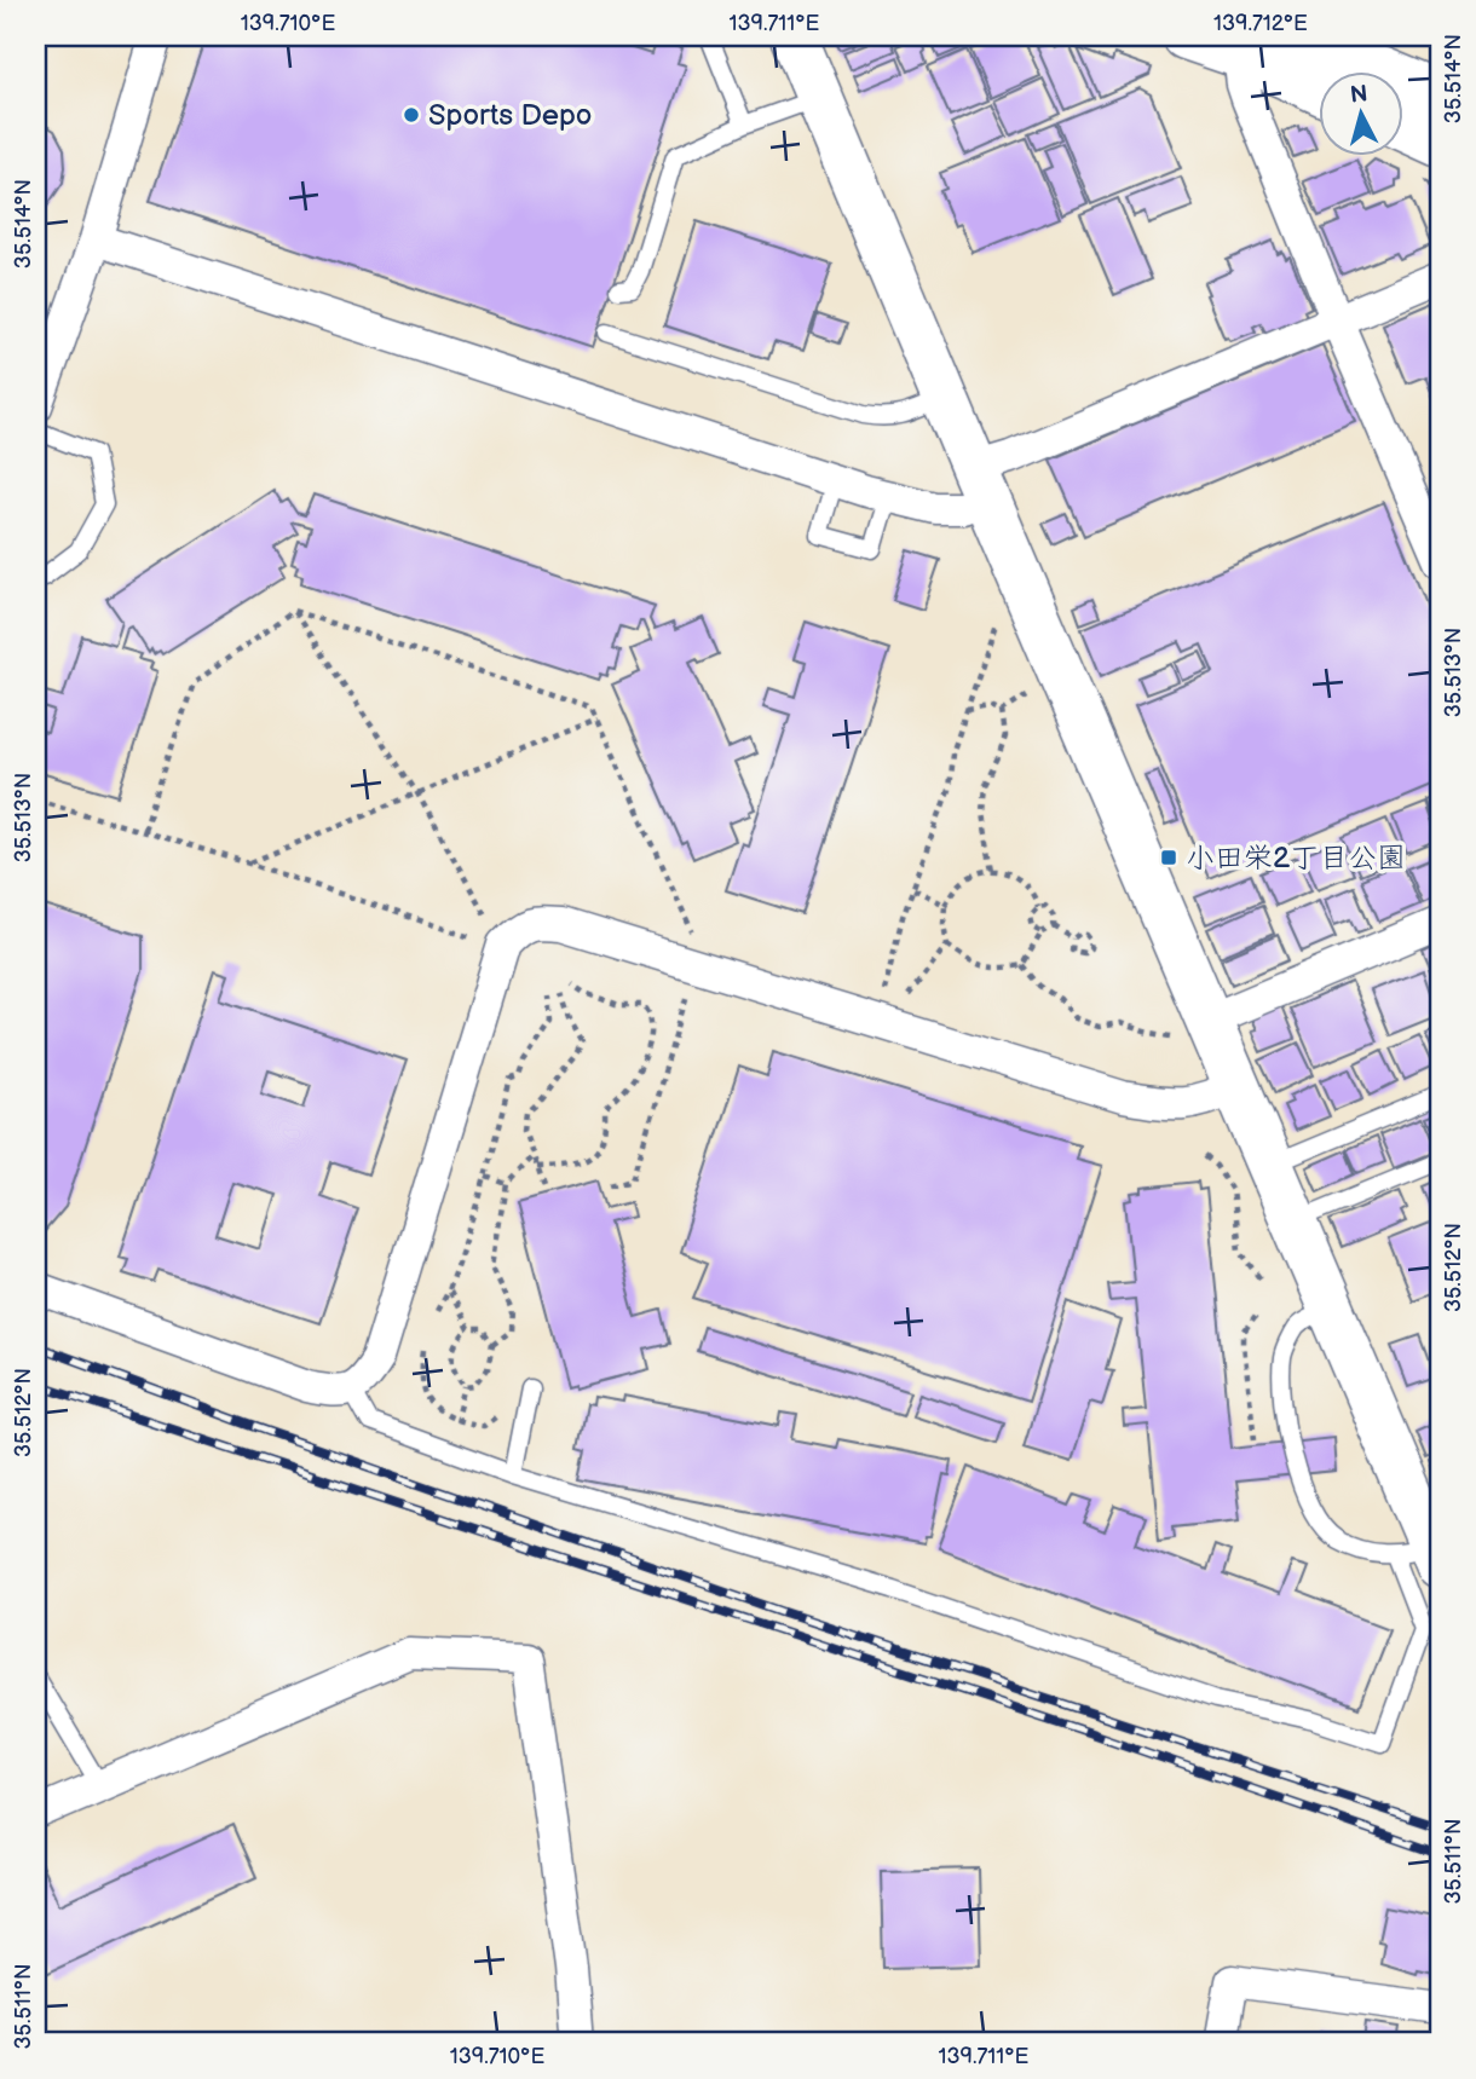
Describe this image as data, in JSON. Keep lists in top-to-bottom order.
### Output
{
  "places": {
    "other": ["Sports Depo"],
    "transit": ["小田栄2丁目公園"]
  },
  "north": "top",
  "coordinates": [
    "139.710°E",
    "139.711°E",
    "139.712°E",
    "35.514°N",
    "35.513°N",
    "35.512°N",
    "35.511°N"
  ]
}
